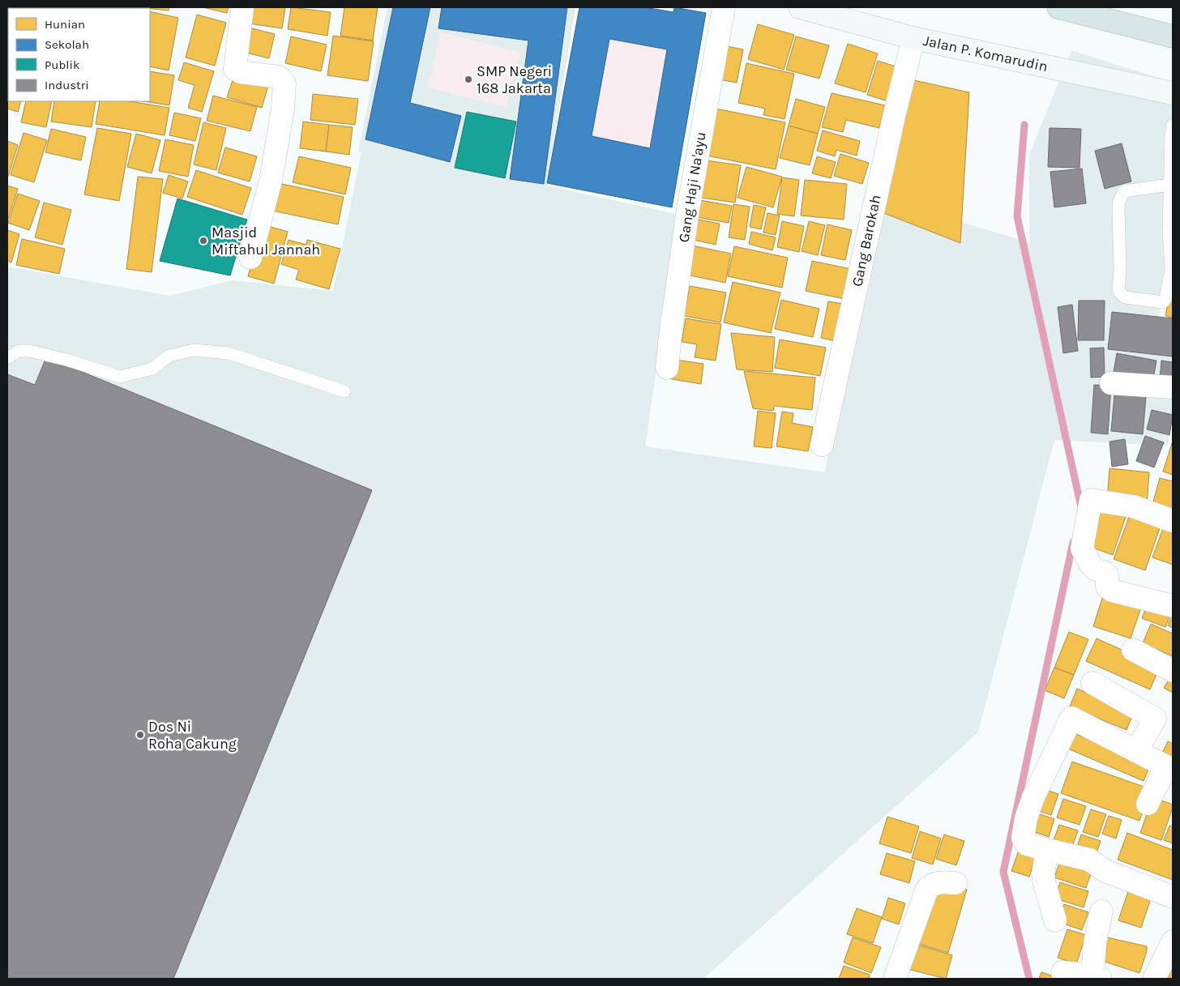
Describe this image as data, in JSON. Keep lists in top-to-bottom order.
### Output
{
  "streets": {
    "street": ["Jalan P. Komarudin", "Gang Haji Na'ayu", "Gang Barokah"]
  },
  "crossings": [
    ["Jalan P. Komarudin", "Gang Barokah"]
  ],
  "places": ["SMP Negeri 168 Jakarta", "Masjid Miftahul Jannah", "Dos Ni Roha Cakung"],
  "legend": [
    "Hunian",
    "Sekolah",
    "Publik",
    "Industri"
  ]
}
